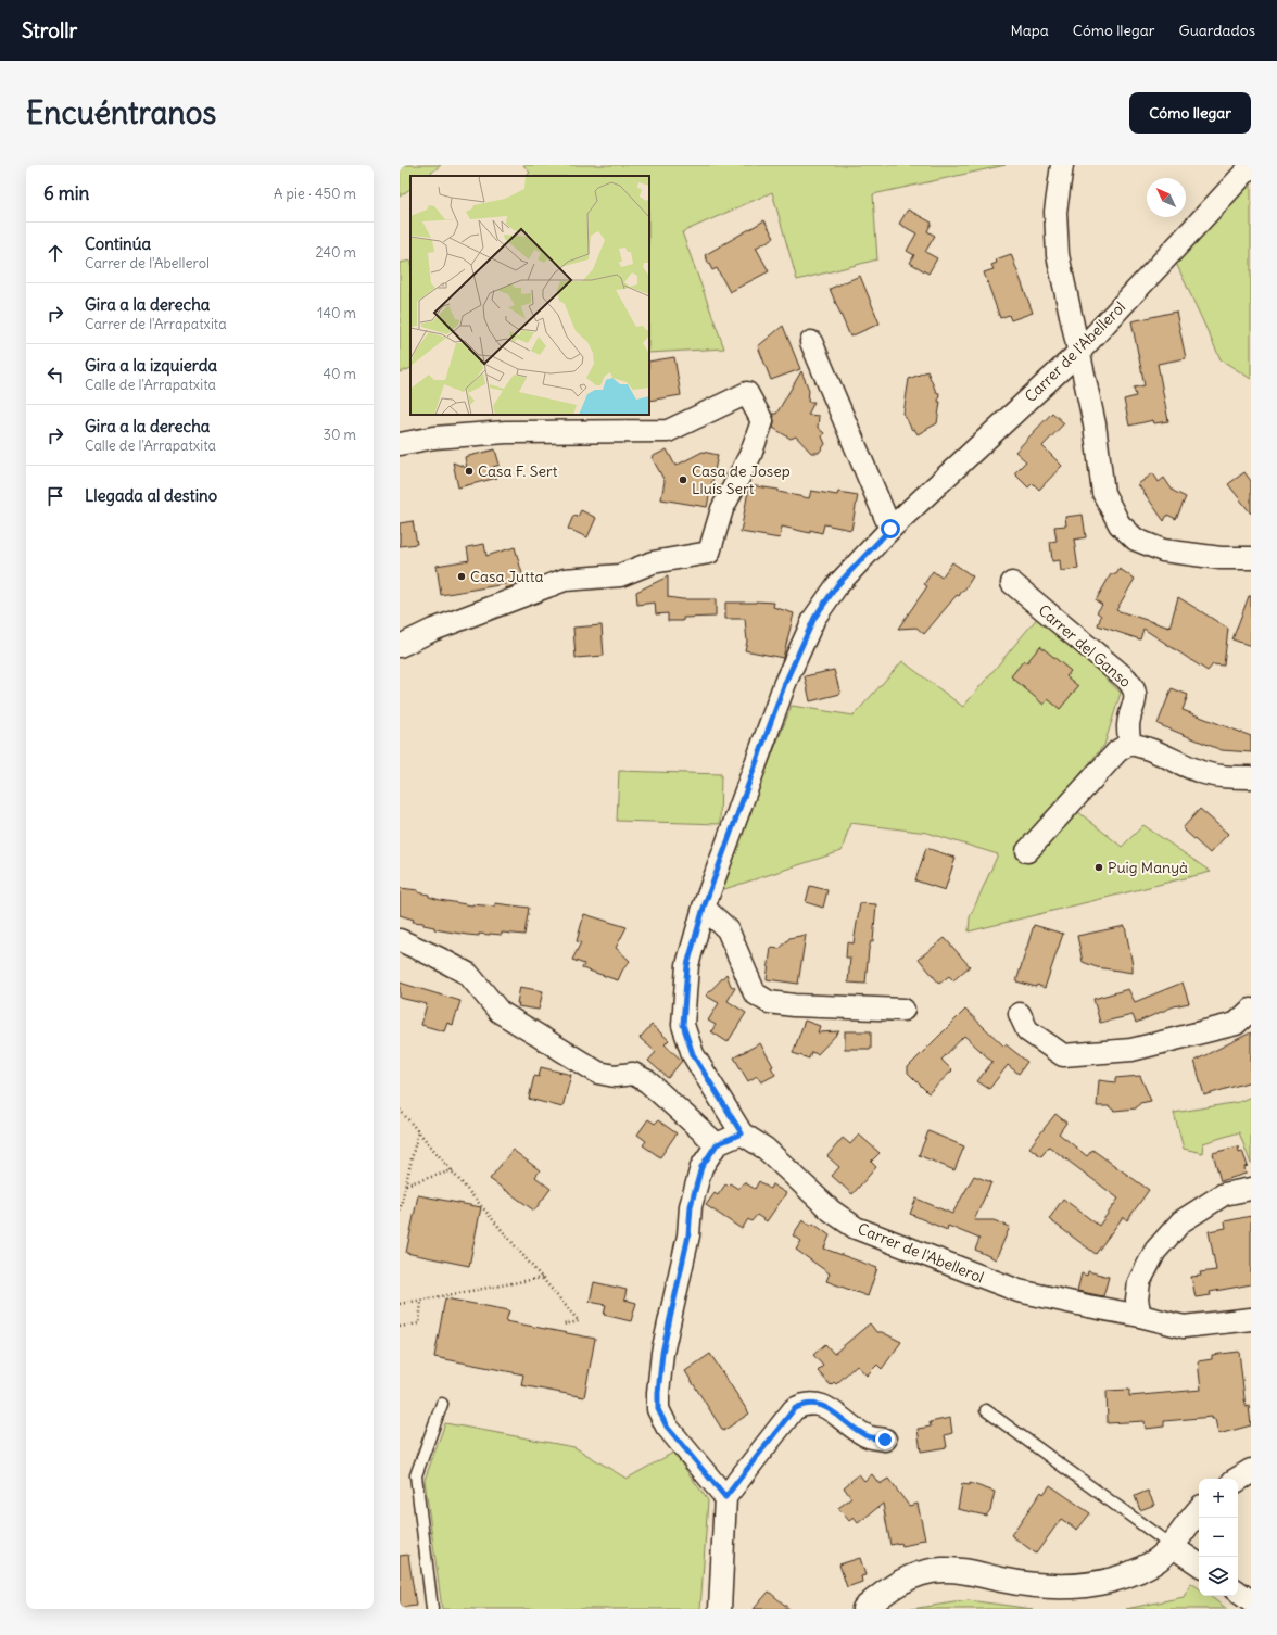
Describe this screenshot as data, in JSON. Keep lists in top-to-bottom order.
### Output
{
  "streets": {
    "street": ["Carrer de l'Abellerol", "Carrer del Ganso"]
  },
  "places": [
    "Casa F. Sert",
    "Casa de Josep Lluís Sert",
    "Casa Jutta",
    "Puig Manyà"
  ],
  "north": "top left",
  "page": {
    "header": "Strollr",
    "nav": ["Mapa", "Cómo llegar", "Guardados"],
    "buttons": "Cómo llegar",
    "title": "Encuéntranos",
    "heading": ["6 min", "A pie · 450 m"],
    "list": [
      ["Continúa", "Carrer de l'Abellerol", "240 m"],
      ["Gira a la derecha", "Carrer de l'Arrapatxita", "140 m"],
      ["Gira a la izquierda", "Calle de l'Arrapatxita", "40 m"],
      ["Gira a la derecha", "Calle de l'Arrapatxita", "30 m"],
      "Llegada al destino"
    ],
    "map_buttons": ["+", "−"]
  }
}
